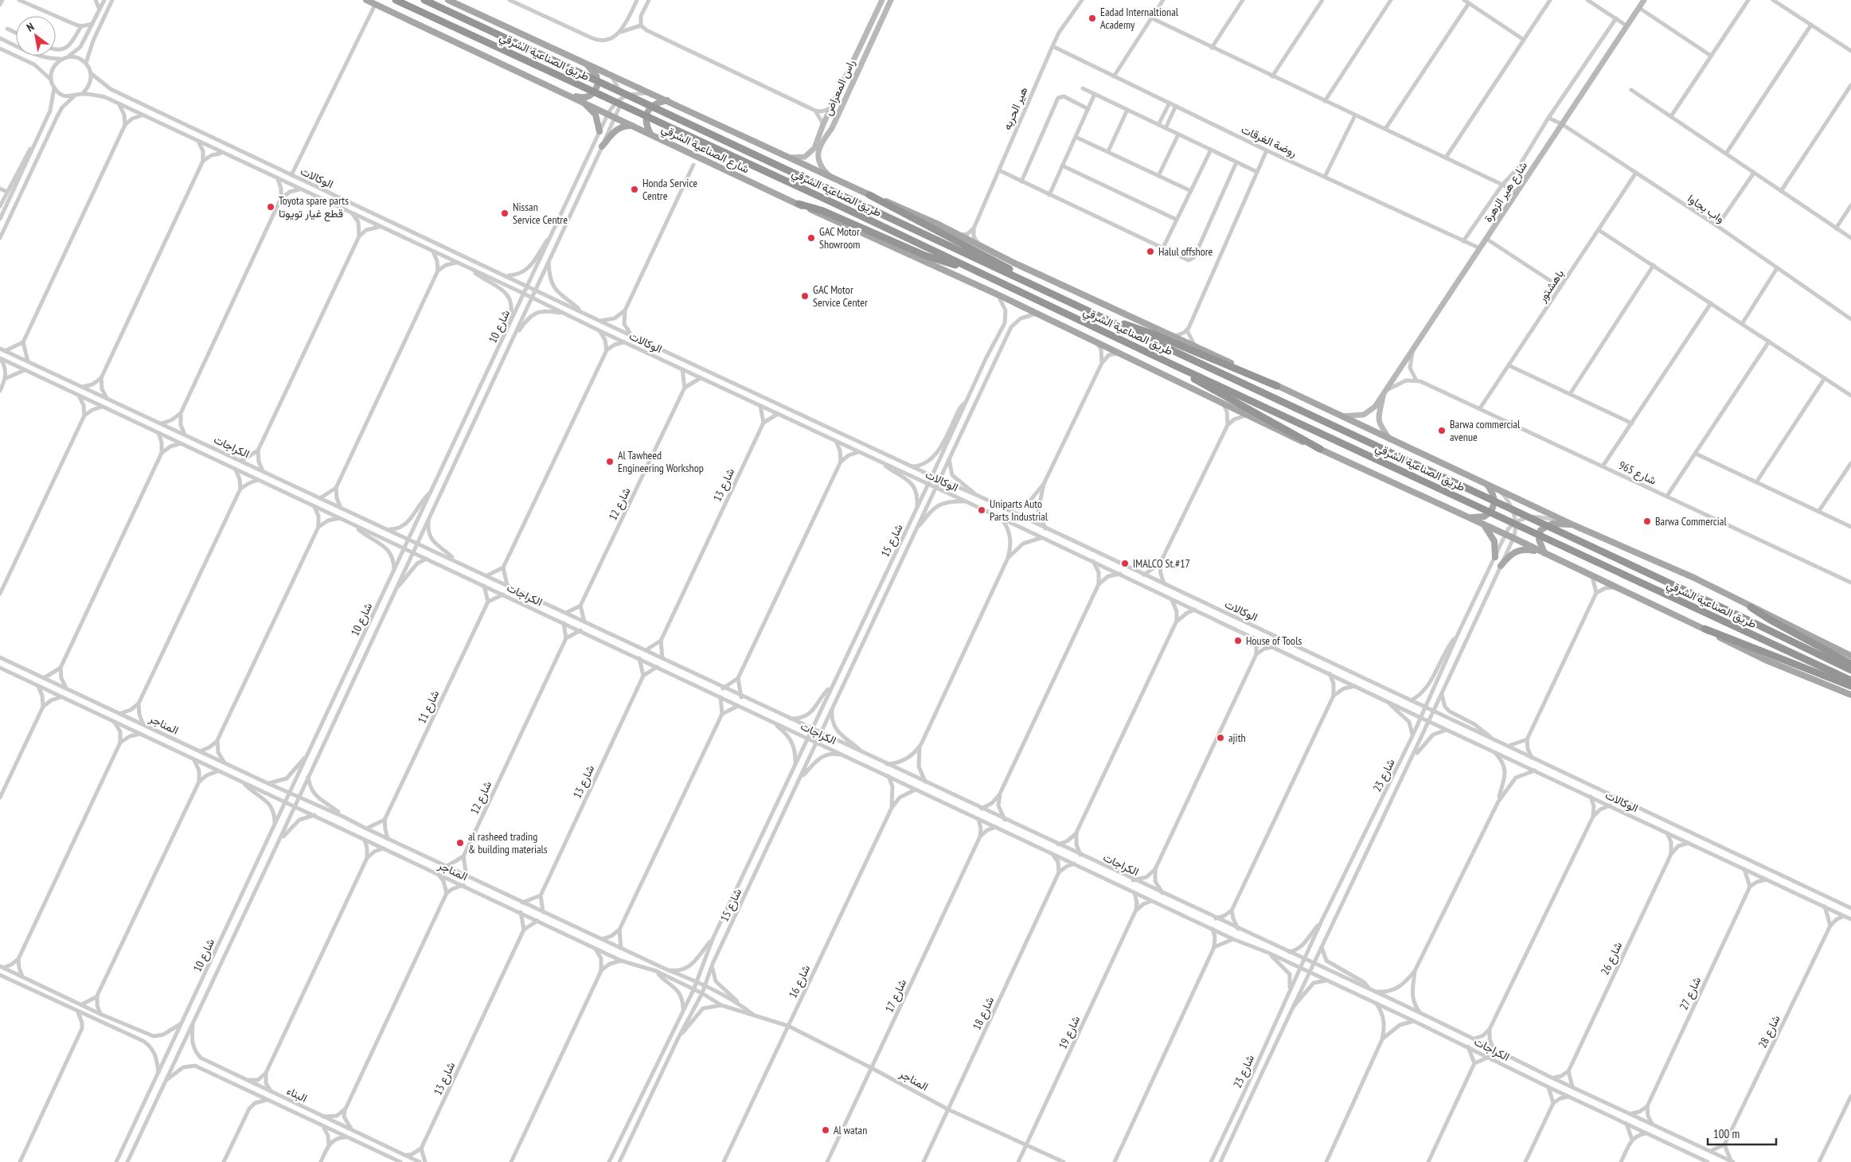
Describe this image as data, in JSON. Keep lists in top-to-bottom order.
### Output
{
  "streets": {
    "highway": ["طريق الصناعية الشرقي"],
    "main road": ["شارع الصناعية الشرقي"],
    "street": [
      "راس المعراض",
      "هير الحربه",
      "روضة الغرقات",
      "الوكالات",
      "شارع هير الزهرة",
      "واب بجاوا",
      "باهشتور",
      "شارع 10",
      "الكراجات",
      "شارع 965",
      "شارع 13",
      "شارع 12",
      "شارع 15",
      "شارع 11",
      "المناجر",
      "شارع 23",
      "شارع 26",
      "شارع 16",
      "شارع 27",
      "شارع 17",
      "شارع 18",
      "شارع 28",
      "شارع 19",
      "البناء"
    ]
  },
  "crossings": [
    ["طريق الصناعية الشرقي", "شارع الصناعية الشرقي"],
    ["طريق الصناعية الشرقي", "شارع هير الزهرة"],
    ["طريق الصناعية الشرقي", "شارع 15"],
    ["طريق الصناعية الشرقي", "شارع 23"],
    ["هير الحربه", "روضة الغرقات"],
    ["روضة الغرقات", "شارع هير الزهرة"],
    ["شارع الصناعية الشرقي", "شارع 10"],
    ["شارع الصناعية الشرقي", "شارع 15"],
    ["الوكالات", "شارع 10"],
    ["الوكالات", "شارع 15"],
    ["الوكالات", "شارع 23"],
    ["الوكالات", "شارع 28"],
    ["شارع هير الزهرة", "واب بجاوا"],
    ["واب بجاوا", "باهشتور"],
    ["باهشتور", "شارع 965"],
    ["شارع 10", "الكراجات"],
    ["شارع 10", "المناجر"],
    ["شارع 10", "البناء"],
    ["الكراجات", "شارع 13"],
    ["الكراجات", "شارع 15"],
    ["الكراجات", "شارع 23"],
    ["الكراجات", "شارع 16"],
    ["شارع 15", "المناجر"],
    ["المناجر", "شارع 16"],
    ["المناجر", "شارع 17"],
    ["المناجر", "شارع 18"],
    ["المناجر", "شارع 19"]
  ],
  "places": [
    "Eadad Internaltional Academy",
    "Honda Service Centre",
    "Toyota spare parts قطع غيار تويوتا",
    "Nissan Service Centre",
    "GAC Motor Showroom",
    "Halul offshore",
    "GAC Motor Service Center",
    "Barwa commercial avenue",
    "Al Tawheed Engineering Workshop",
    "Uniparts Auto Parts Industrial",
    "Barwa Commercial",
    "IMALCO St.#17",
    "House of Tools",
    "ajith",
    "al rasheed trading & building materials",
    "Al watan"
  ],
  "scale_bar": "100 m",
  "north": "top left"
}
